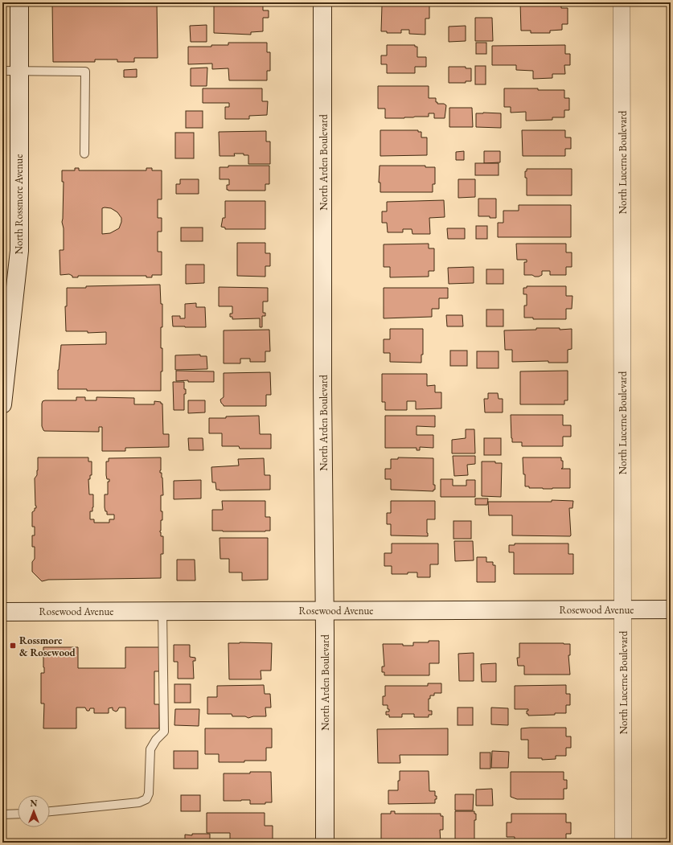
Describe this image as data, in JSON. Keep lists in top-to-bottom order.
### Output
{
  "streets": {
    "street": [
      "North Arden Boulevard",
      "North Lucerne Boulevard",
      "North Rossmore Avenue",
      "Rosewood Avenue"
    ]
  },
  "crossings": [
    ["North Arden Boulevard", "Rosewood Avenue"],
    ["North Lucerne Boulevard", "Rosewood Avenue"]
  ],
  "places": {
    "transit": ["Rossmore & Rosewood"]
  },
  "north": "top"
}
